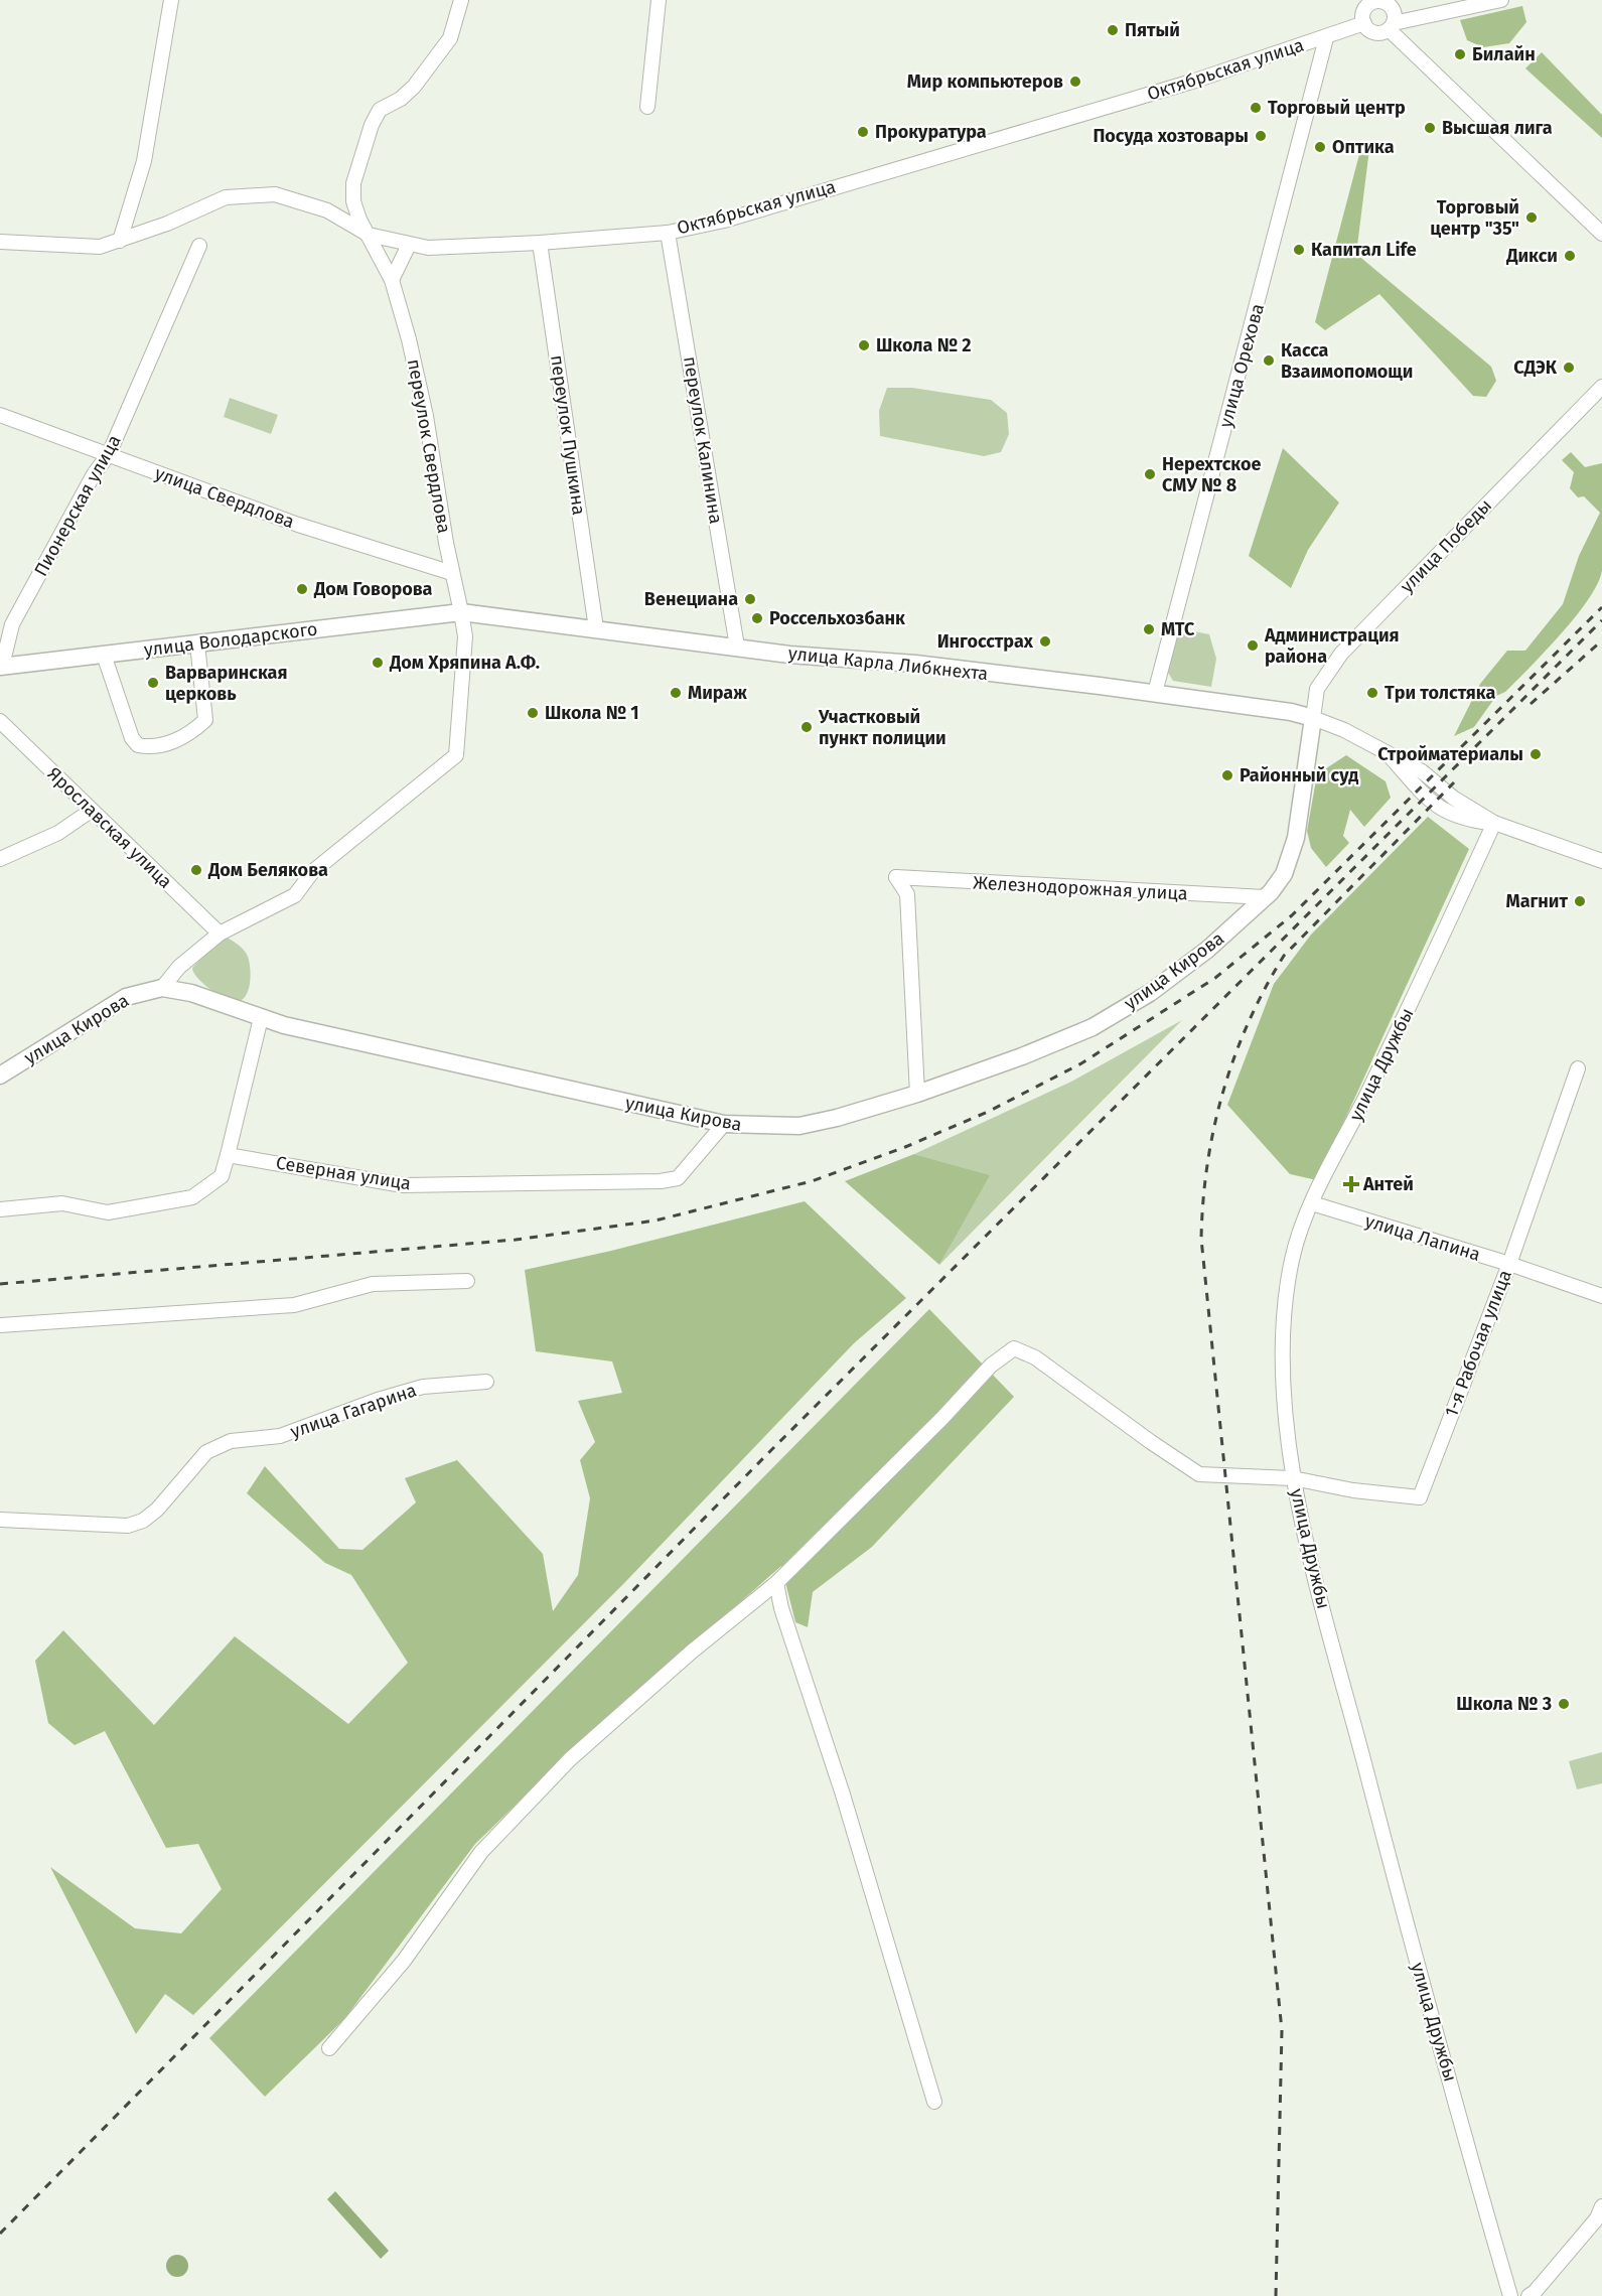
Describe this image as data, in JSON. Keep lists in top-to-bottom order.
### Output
{
  "streets": {
    "main road": ["улица Володарского", "улица Карла Либкнехта", "улица Кирова"],
    "street": [
      "Октябрьская улица",
      "улица Орехова",
      "переулок Пушкина",
      "переулок Калинина",
      "переулок Свердлова",
      "улица Свердлова",
      "Пионерская улица",
      "улица Победы",
      "Ярославская улица",
      "Железнодорожная улица",
      "улица Дружбы",
      "Северная улица",
      "улица Лапина",
      "1-я Рабочая улица",
      "улица Гагарина"
    ]
  },
  "crossings": [
    ["Октябрьская улица", "улица Орехова"],
    ["Октябрьская улица", "переулок Пушкина"],
    ["Октябрьская улица", "переулок Калинина"],
    ["Октябрьская улица", "переулок Свердлова"],
    ["улица Орехова", "улица Карла Либкнехта"],
    ["переулок Пушкина", "улица Карла Либкнехта"],
    ["переулок Калинина", "улица Карла Либкнехта"],
    ["переулок Свердлова", "улица Свердлова"],
    ["переулок Свердлова", "улица Володарского"],
    ["переулок Свердлова", "улица Карла Либкнехта"],
    ["переулок Свердлова", "Ярославская улица"],
    ["переулок Свердлова", "улица Кирова"],
    ["улица Свердлова", "Пионерская улица"],
    ["Пионерская улица", "улица Володарского"],
    ["улица Победы", "улица Карла Либкнехта"],
    ["улица Победы", "улица Кирова"],
    ["улица Володарского", "улица Карла Либкнехта"],
    ["улица Карла Либкнехта", "улица Кирова"],
    ["Железнодорожная улица", "улица Кирова"],
    ["улица Кирова", "Северная улица"],
    ["улица Дружбы", "улица Лапина"],
    ["улица Дружбы", "1-я Рабочая улица"],
    ["улица Лапина", "1-я Рабочая улица"]
  ],
  "places": {
    "other": [
      "Пятый",
      "Билайн",
      "Мир компьютеров",
      "Торговый центр",
      "Высшая лига",
      "Прокуратура",
      "Посуда хозтовары",
      "Оптика",
      "Торговый центр \"35\"",
      "Капитал Life",
      "Дикси",
      "Школа № 2",
      "Касса Взаимопомощи",
      "СДЭК",
      "Нерехтское СМУ № 8",
      "Дом Говорова",
      "Венециана",
      "Россельхозбанк",
      "МТС",
      "Ингосстрах",
      "Администрация района",
      "Дом Хряпина А.Ф.",
      "Варваринская церковь",
      "Мираж",
      "Три толстяка",
      "Школа № 1",
      "Участковый пункт полиции",
      "Стройматериалы",
      "Районный суд",
      "Дом Белякова",
      "Магнит",
      "Школа № 3"
    ],
    "health": ["Антей"]
  }
}
